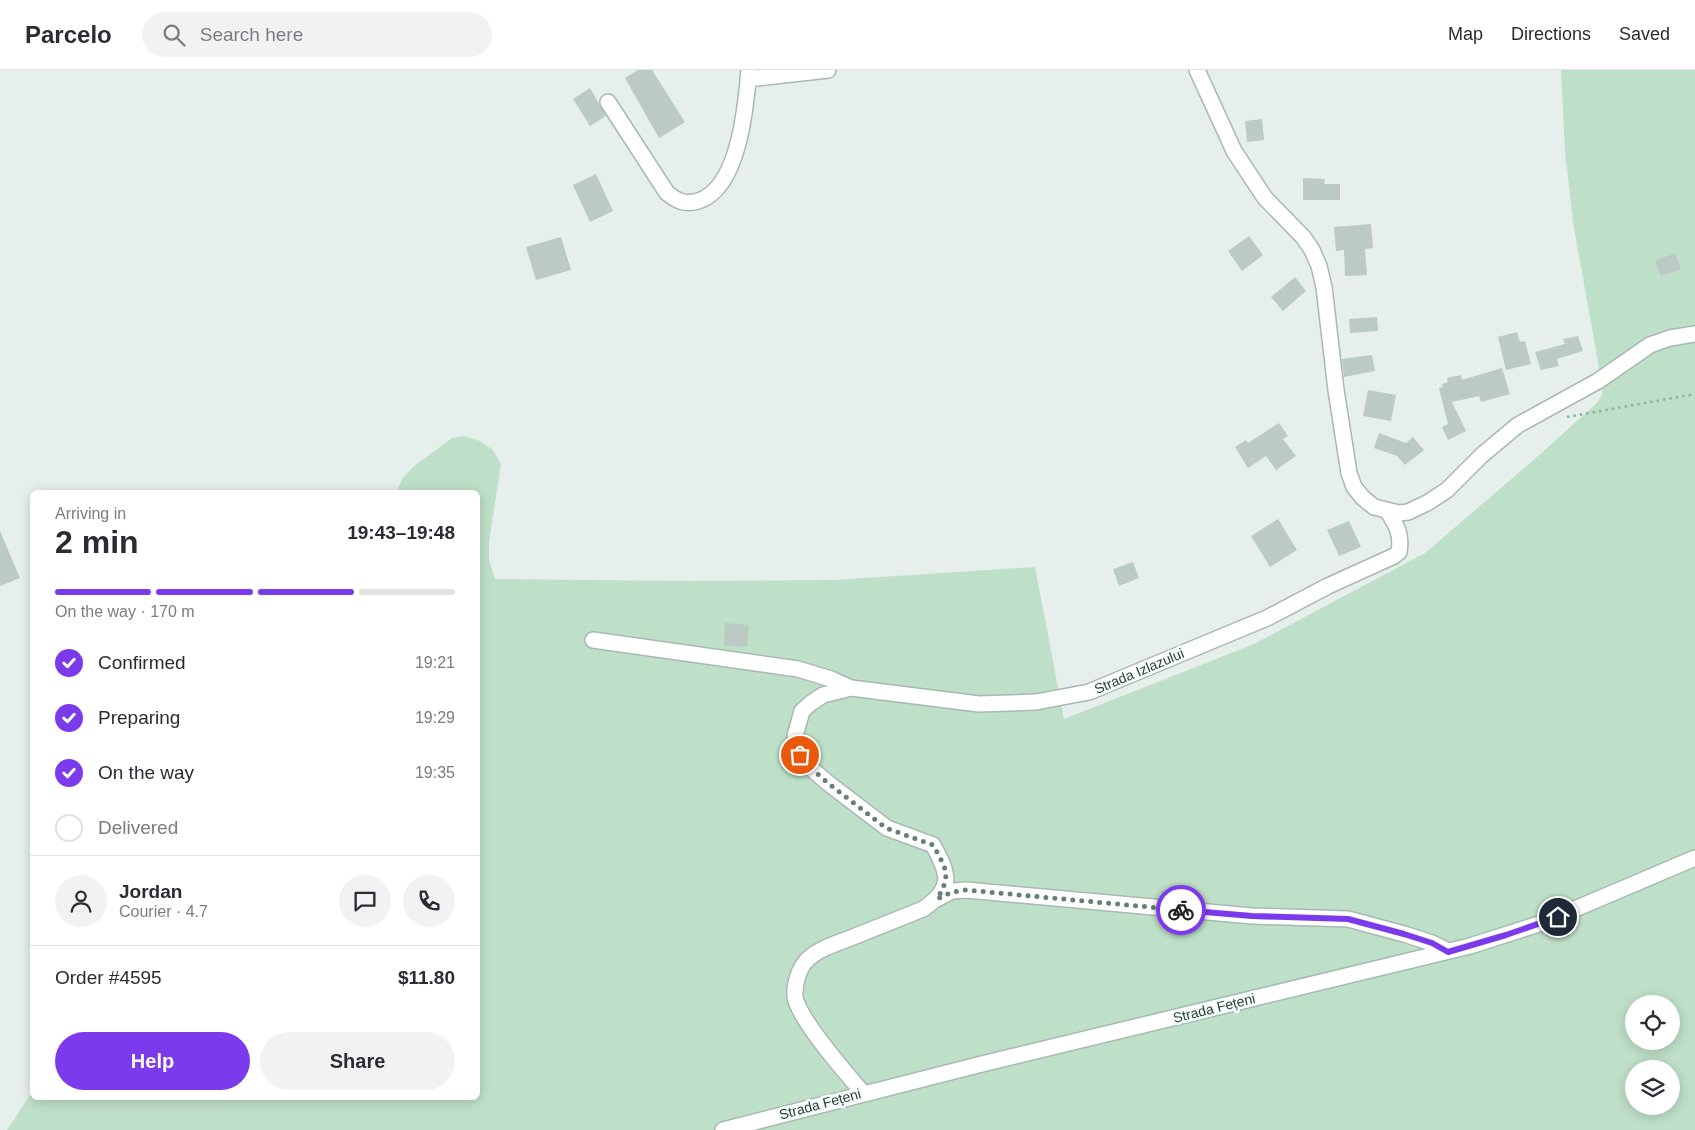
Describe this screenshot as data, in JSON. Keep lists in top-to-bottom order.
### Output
{
  "streets": {
    "street": ["Strada Izlazului", "Strada Fețeni"]
  },
  "page": {
    "header": "Parcelo",
    "search": "Search here",
    "nav": ["Map", "Directions", "Saved"],
    "heading": ["2 min", "Arriving in", "19:43–19:48"],
    "panel": [
      "Jordan",
      "Courier · 4.7",
      "Order #4595",
      "$11.80"
    ],
    "bar": "On the way · 170 m",
    "list": [
      ["Confirmed", "19:21"],
      ["Preparing", "19:29"],
      ["On the way", "19:35"],
      "Delivered"
    ],
    "buttons": ["Help", "Share"]
  }
}
